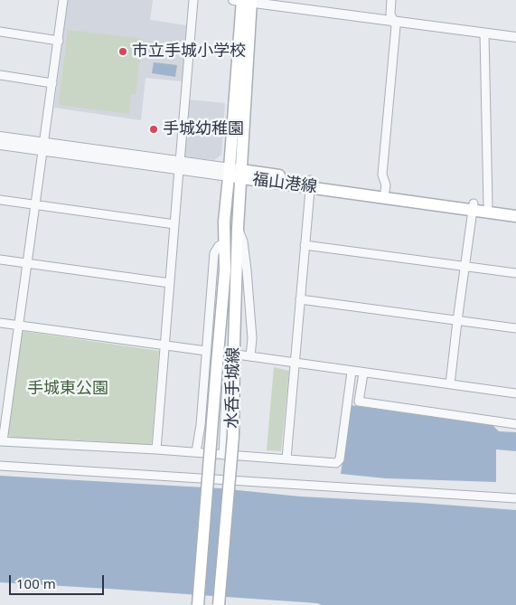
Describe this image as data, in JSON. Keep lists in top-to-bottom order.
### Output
{
  "streets": {
    "main road": ["福山港線", "水呑手城線"]
  },
  "crossings": [
    ["福山港線", "水呑手城線"]
  ],
  "parks": ["手城東公園"],
  "places": ["市立手城小学校", "手城幼稚園"],
  "scale_bar": "100 m"
}
